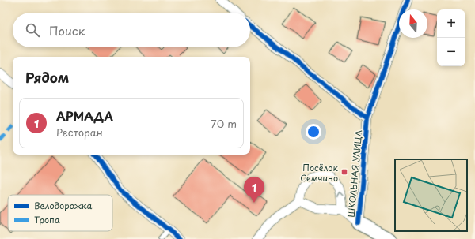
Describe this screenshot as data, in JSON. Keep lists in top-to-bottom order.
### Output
{
  "streets": {
    "street": ["ШКОЛЬНАЯ УЛИЦА"]
  },
  "places": {
    "transit": ["Посёлок Семчино"]
  },
  "legend": ["Велодорожка", "Тропа"],
  "north": "top",
  "page": {
    "map_buttons": ["+", "−"],
    "search": "Поиск",
    "heading": "Рядом",
    "list": [
      {
        "mark": "1",
        "name": "АРМАДА",
        "note": "Ресторан",
        "value": "70 m"
      }
    ],
    "pins": "1"
  }
}
